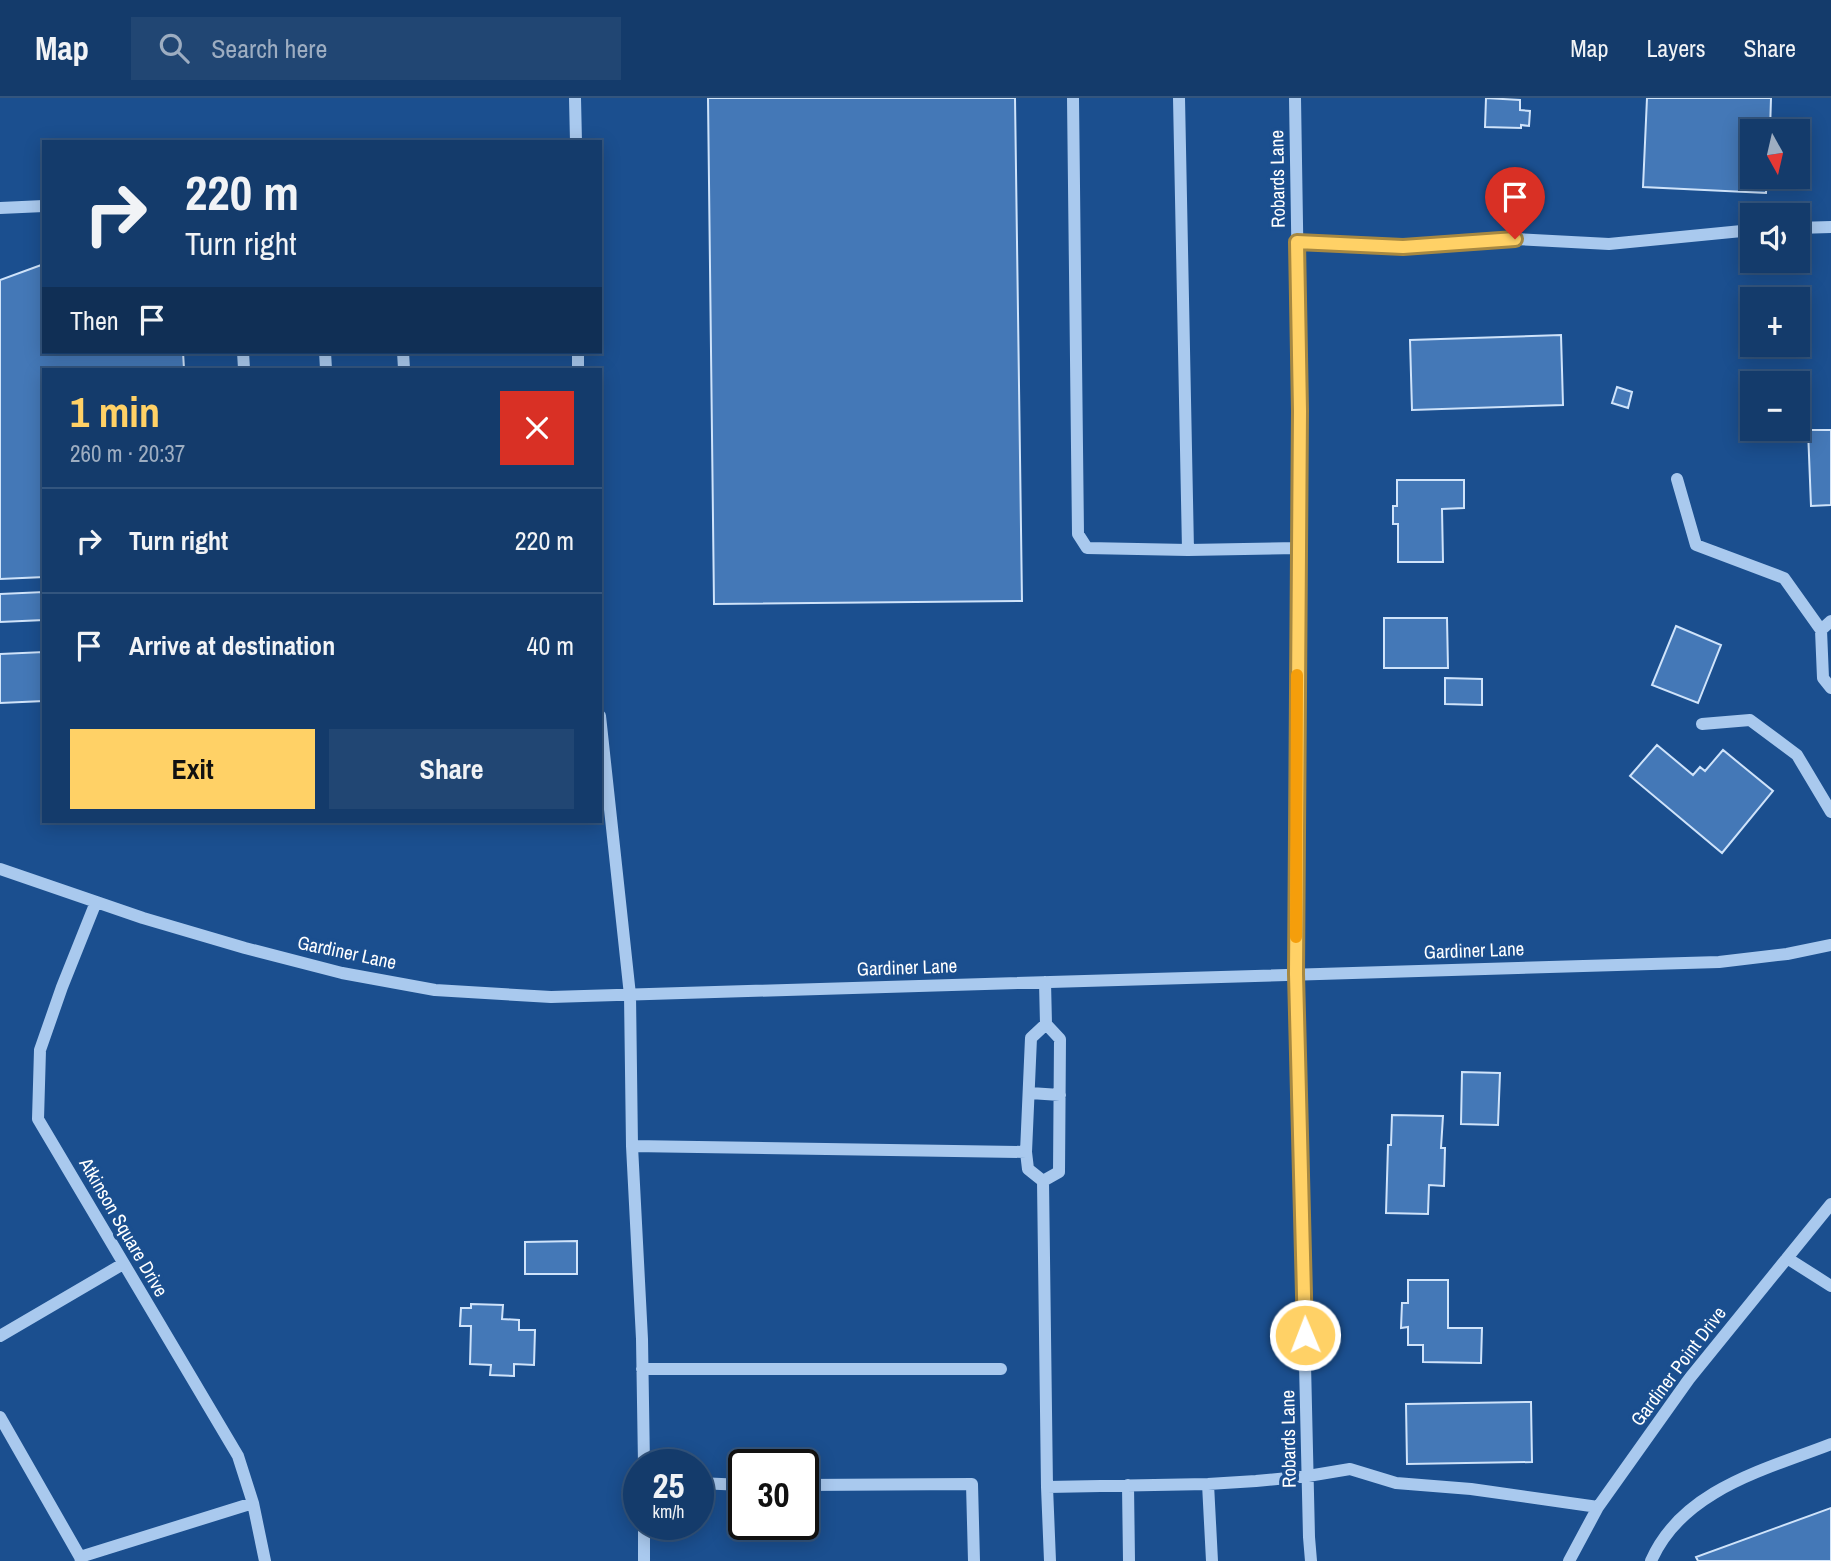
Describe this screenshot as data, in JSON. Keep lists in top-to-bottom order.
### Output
{
  "streets": {
    "street": [
      "Robards Lane",
      "Gardiner Lane",
      "Atkinson Square Drive",
      "Gardiner Point Drive"
    ]
  },
  "crossings": [
    ["Robards Lane", "Gardiner Lane"],
    ["Gardiner Lane", "Atkinson Square Drive"]
  ],
  "north": "bottom",
  "page": {
    "header": "Map",
    "search": "Search here",
    "nav": ["Map", "Layers", "Share"],
    "map_buttons": ["+", "−"],
    "turn": ["220 m", "Turn right"],
    "then": "Then",
    "heading": ["1 min", "260 m · 20:37"],
    "list": [
      {
        "name": "Turn right",
        "value": "220 m"
      },
      {
        "name": "Arrive at destination",
        "value": "40 m"
      }
    ],
    "buttons": ["Exit", "Share"],
    "speed": "25 km/h",
    "limit": "30"
  }
}
